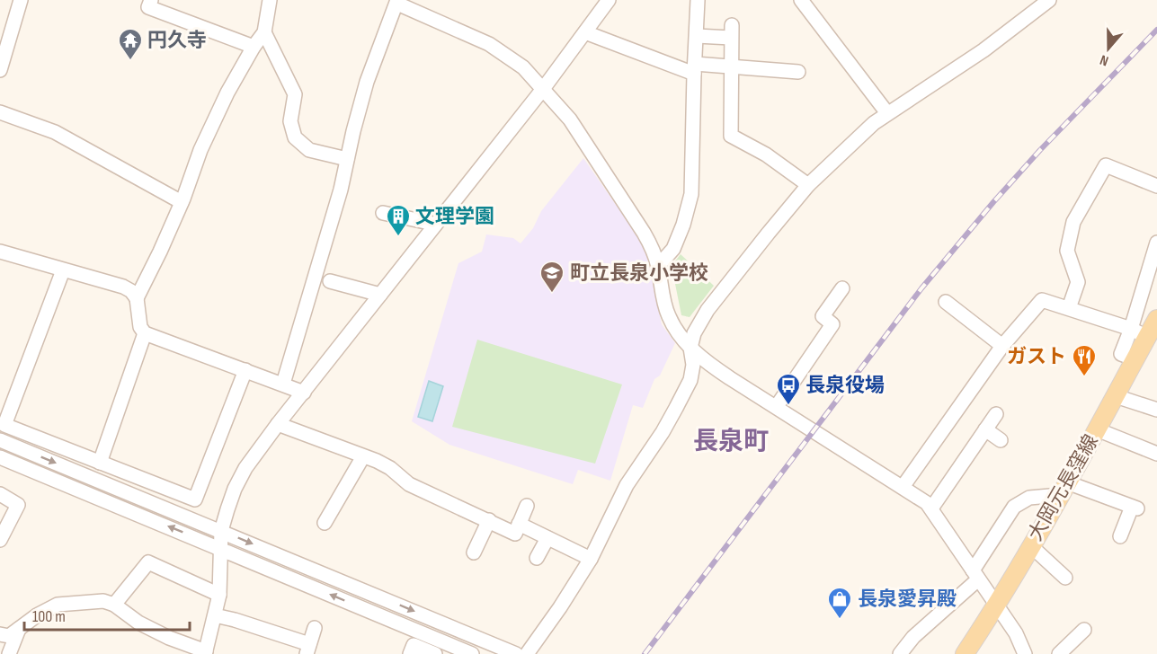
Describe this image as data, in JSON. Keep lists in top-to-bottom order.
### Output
{
  "streets": {
    "main road": ["大岡元長窪線"]
  },
  "districts": ["長泉町"],
  "places": {
    "temple": ["円久寺"],
    "building": ["文理学園"],
    "school or university": ["町立長泉小学校"],
    "restaurant": ["ガスト"],
    "bus stop": ["長泉役場"],
    "shop": ["長泉愛昇殿"]
  },
  "scale_bar": "100 m",
  "north": "bottom"
}
